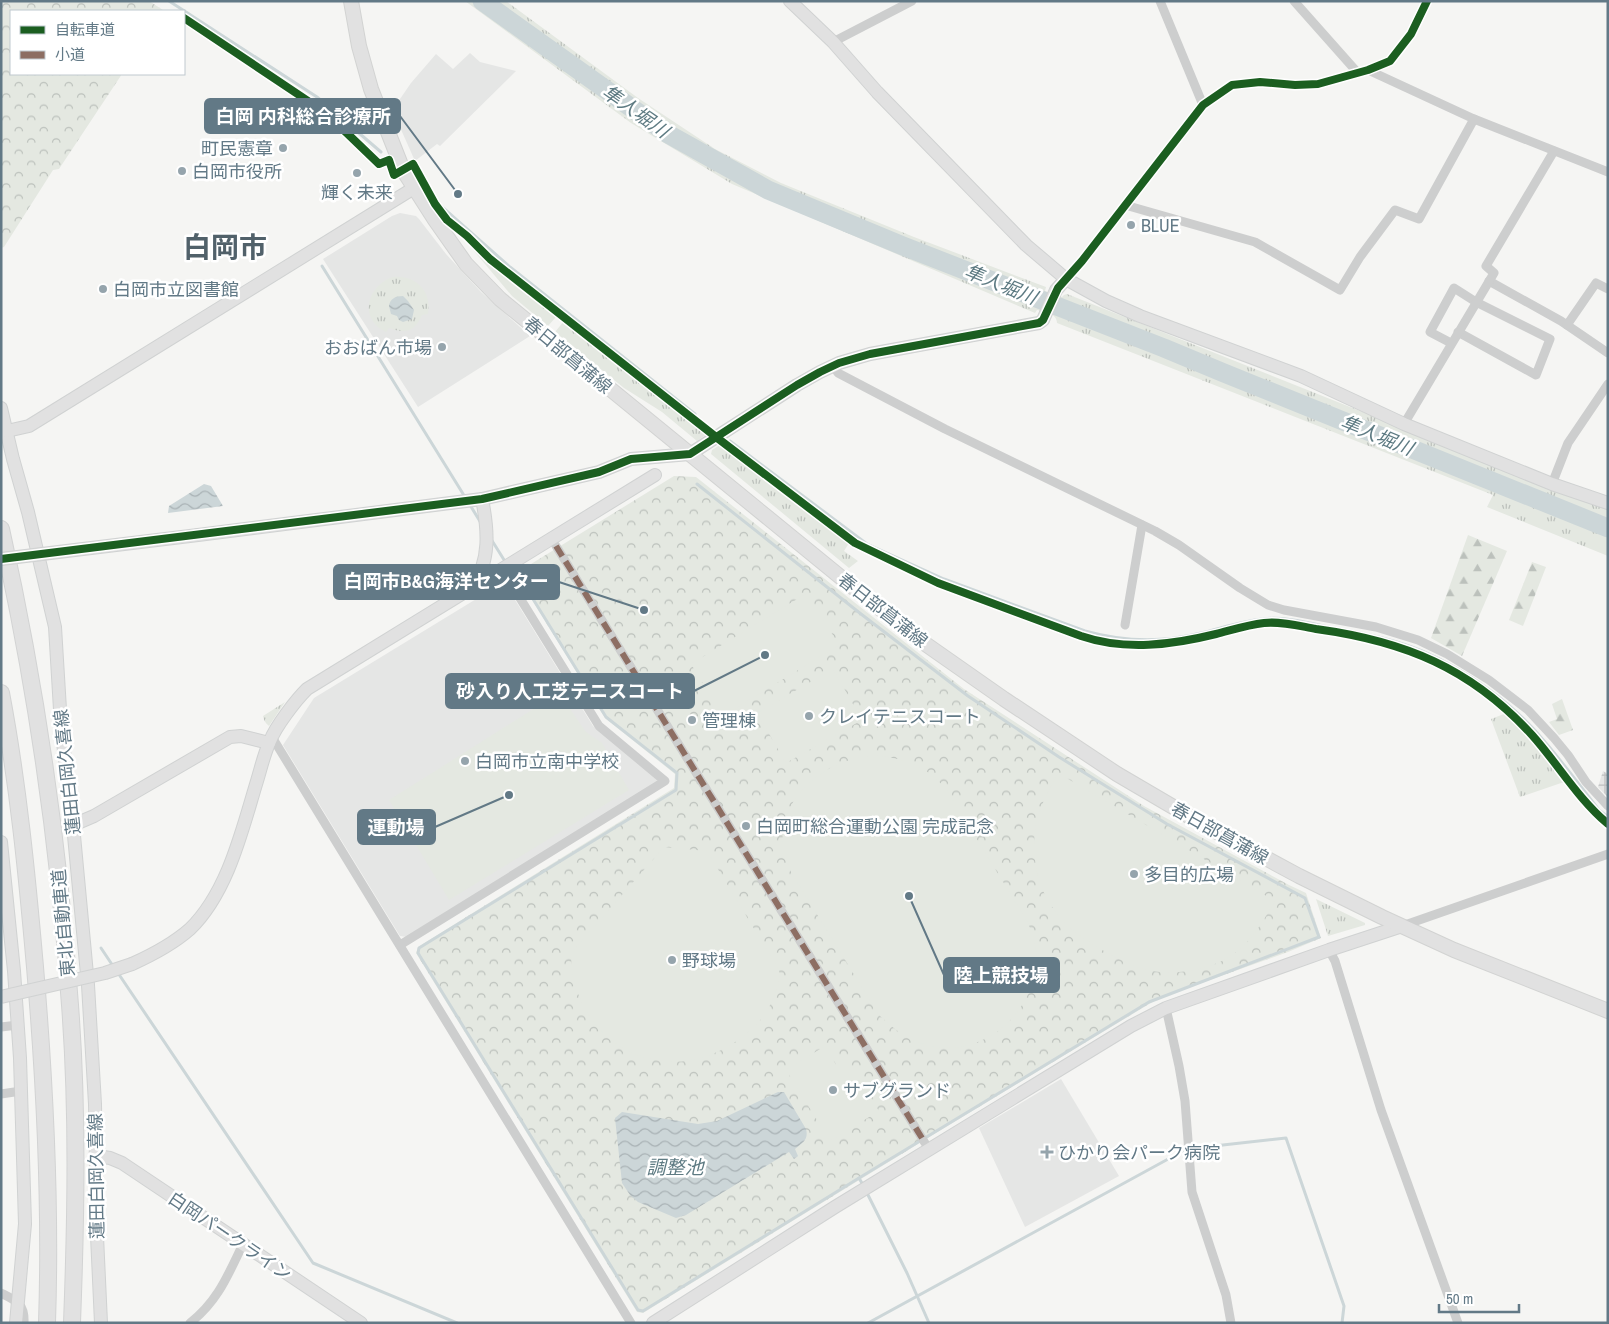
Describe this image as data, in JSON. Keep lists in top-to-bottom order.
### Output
{
  "streets": {
    "highway": ["東北自動車道"],
    "main road": ["春日部菖蒲線"],
    "street": ["蓮田白岡久喜線", "白岡パークライン"]
  },
  "crossings": [
    ["蓮田白岡久喜線", "白岡パークライン"]
  ],
  "districts": ["白岡市"],
  "water": ["隼人堀川", "調整池"],
  "places": {
    "other": [
      "町民憲章",
      "白岡市役所",
      "輝く未来",
      "白岡 内科総合診療所",
      "BLUE",
      "白岡市立図書館",
      "おおばん市場",
      "白岡市B&G海洋センター",
      "砂入り人工芝テニスコート",
      "クレイテニスコート",
      "管理棟",
      "白岡市立南中学校",
      "運動場",
      "白岡町総合運動公園 完成記念",
      "多目的広場",
      "陸上競技場",
      "野球場",
      "サブグランド"
    ],
    "health": ["ひかり会パーク病院"]
  },
  "legend": ["自転車道", "小道"],
  "scale_bar": "50 m"
}
